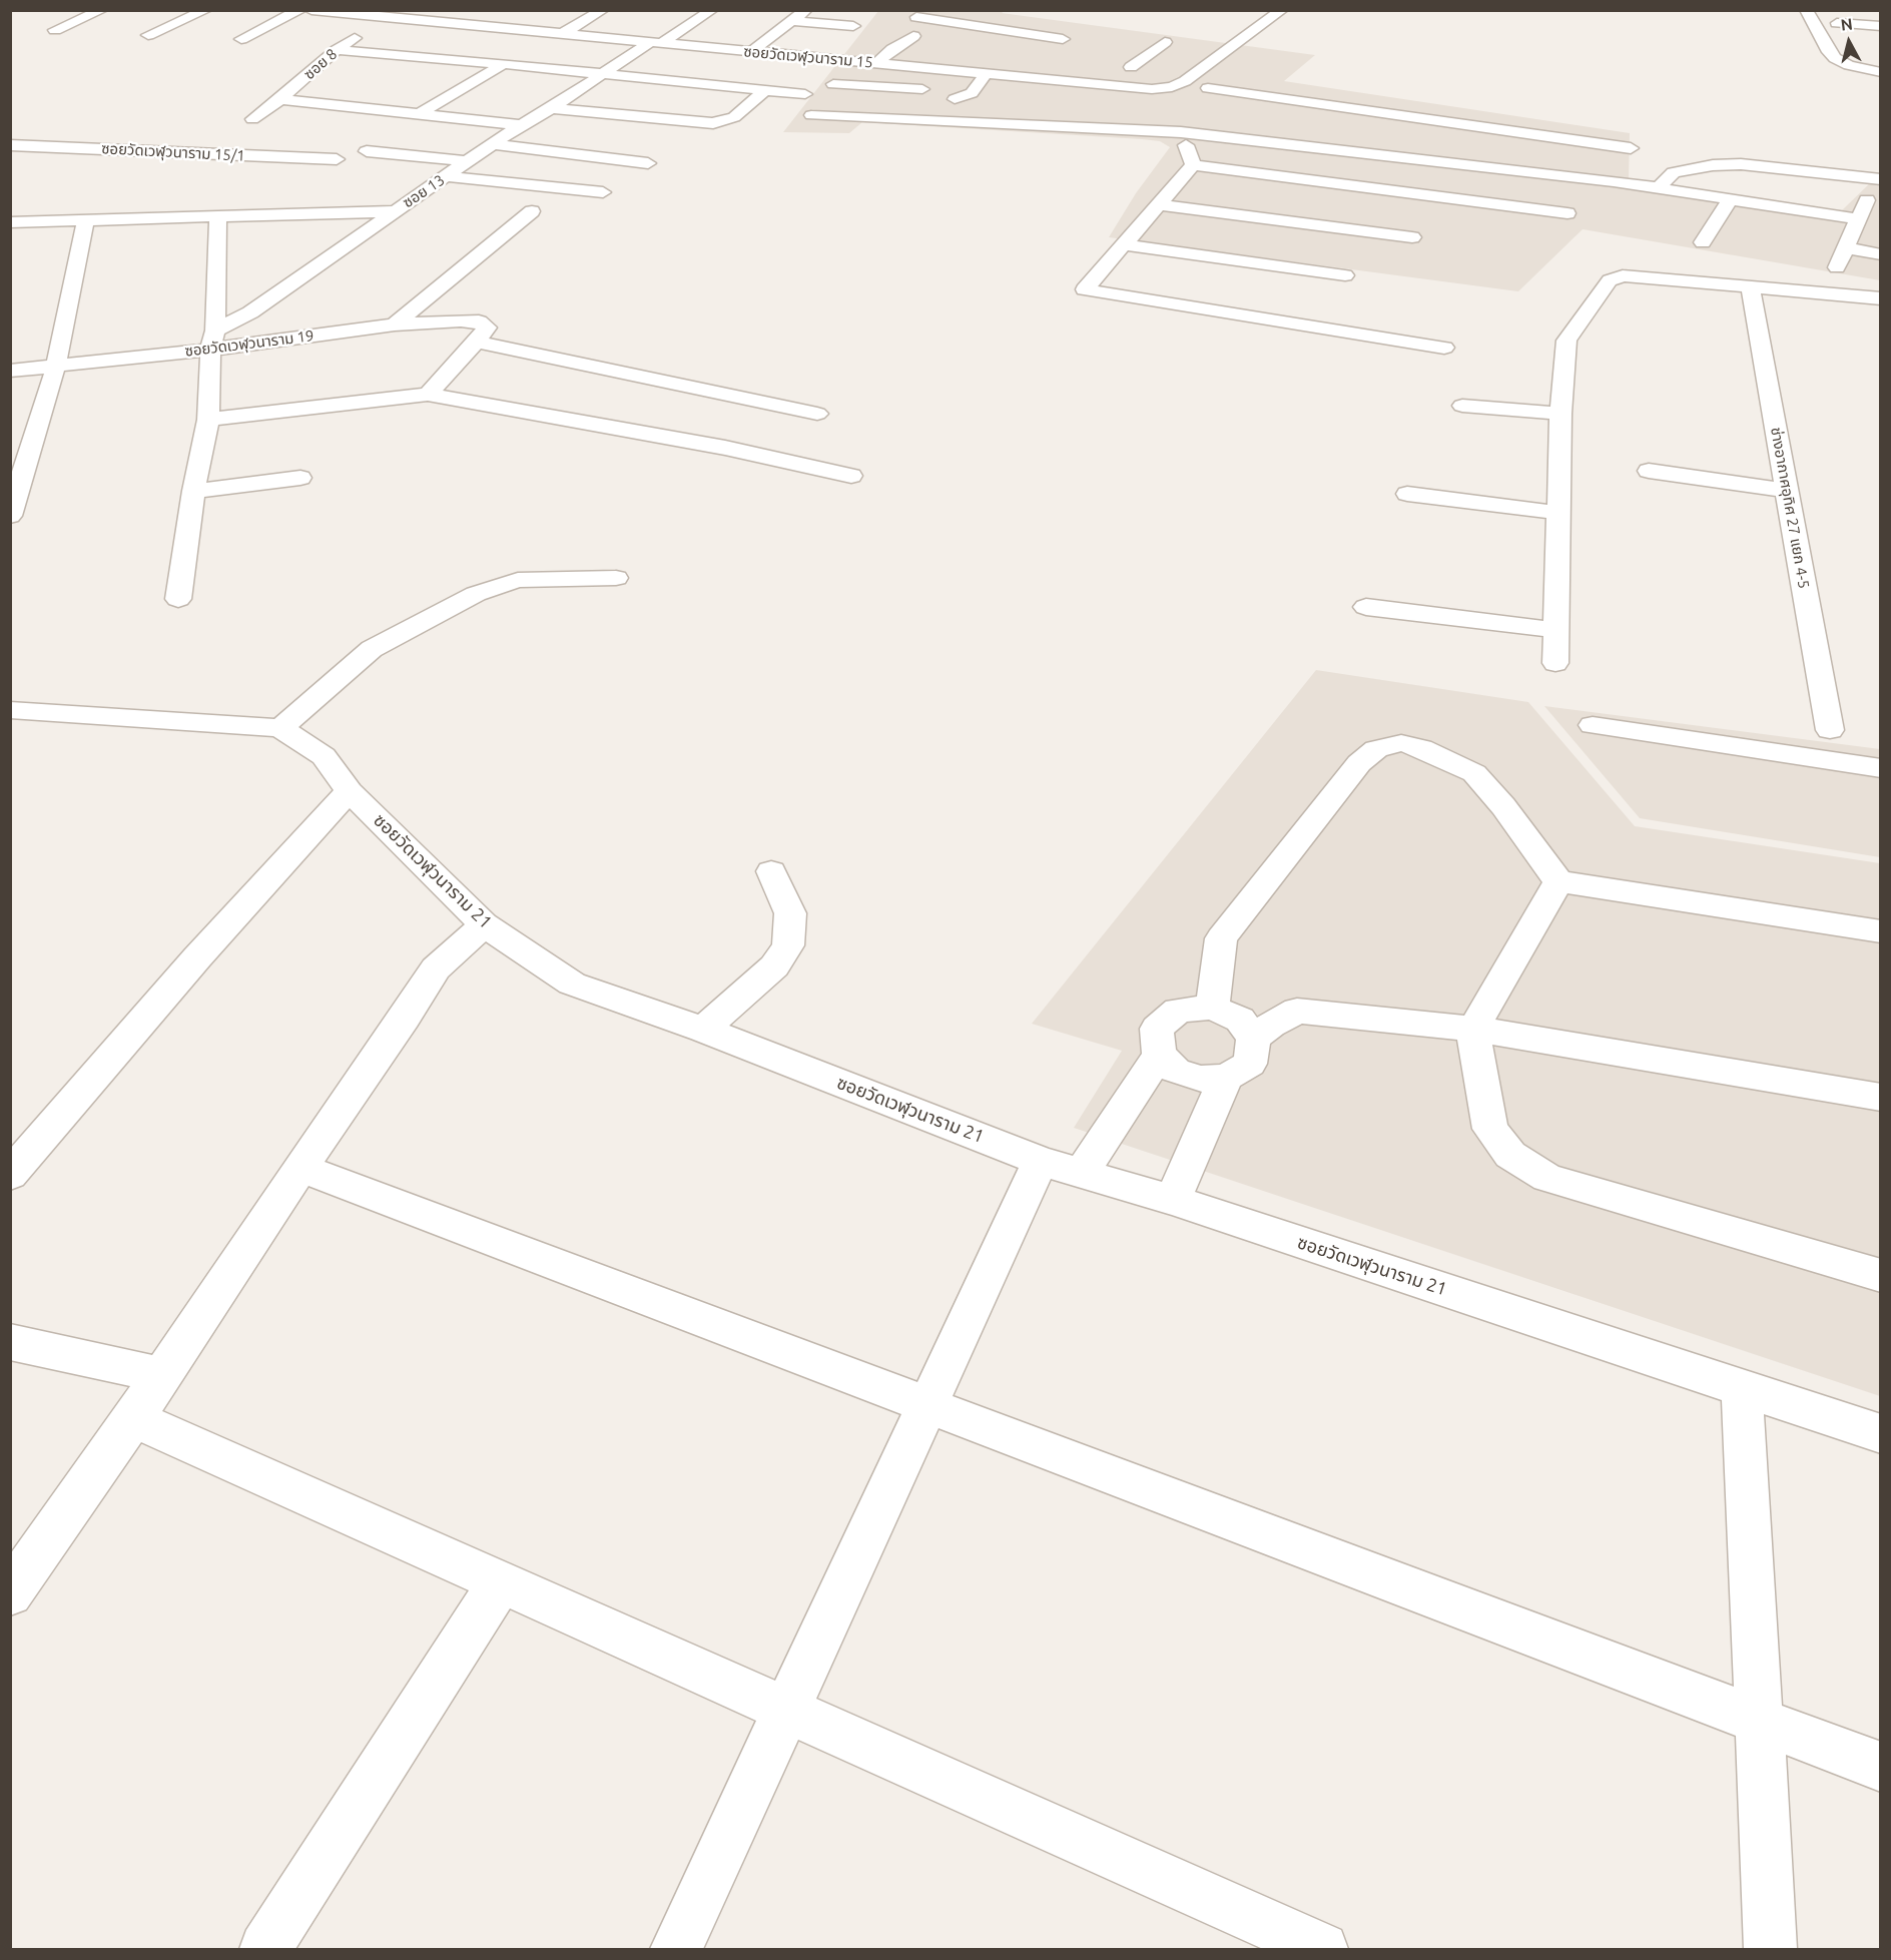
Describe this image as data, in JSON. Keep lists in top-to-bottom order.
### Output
{
  "streets": {
    "street": [
      "ซอยวัดเวฬุวนาราม 15",
      "ซอย 8",
      "ซอยวัดเวฬุวนาราม 15/1",
      "ซอย 13",
      "ซอยวัดเวฬุวนาราม 19",
      "ช่างอากาศอุทิศ 27 แยก 4-5",
      "ซอยวัดเวฬุวนาราม 21"
    ]
  },
  "crossings": [
    ["ซอยวัดเวฬุวนาราม 15", "ซอย 8"],
    ["ซอยวัดเวฬุวนาราม 15", "ซอย 13"],
    ["ซอย 13", "ซอยวัดเวฬุวนาราม 19"]
  ],
  "north": "top"
}
